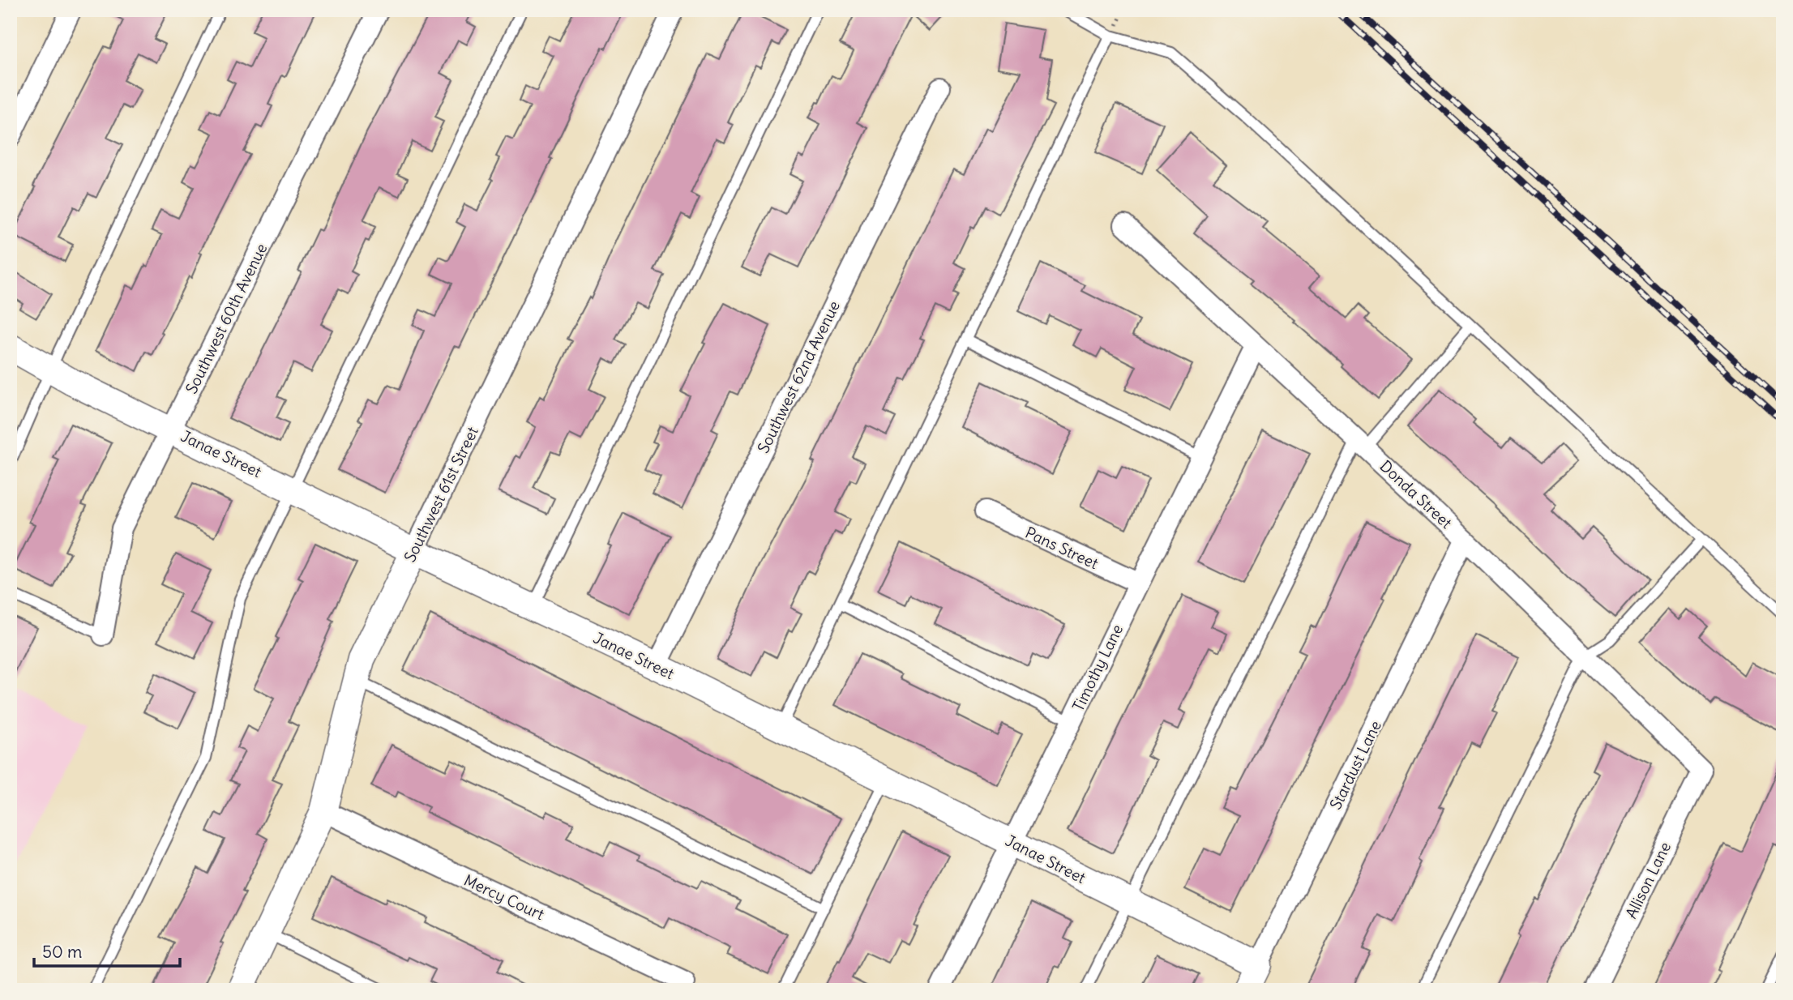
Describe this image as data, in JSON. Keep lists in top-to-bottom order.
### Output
{
  "streets": {
    "street": [
      "Southwest 60th Avenue",
      "Southwest 62nd Avenue",
      "Janae Street",
      "Southwest 61st Street",
      "Donda Street",
      "Pans Street",
      "Timothy Lane",
      "Stardust Lane",
      "Allison Lane",
      "Mercy Court"
    ]
  },
  "crossings": [
    ["Southwest 60th Avenue", "Janae Street"],
    ["Southwest 62nd Avenue", "Janae Street"],
    ["Janae Street", "Southwest 61st Street"],
    ["Janae Street", "Timothy Lane"],
    ["Janae Street", "Stardust Lane"],
    ["Southwest 61st Street", "Mercy Court"],
    ["Donda Street", "Timothy Lane"],
    ["Donda Street", "Stardust Lane"],
    ["Donda Street", "Allison Lane"],
    ["Pans Street", "Timothy Lane"]
  ],
  "scale_bar": "50 m"
}
